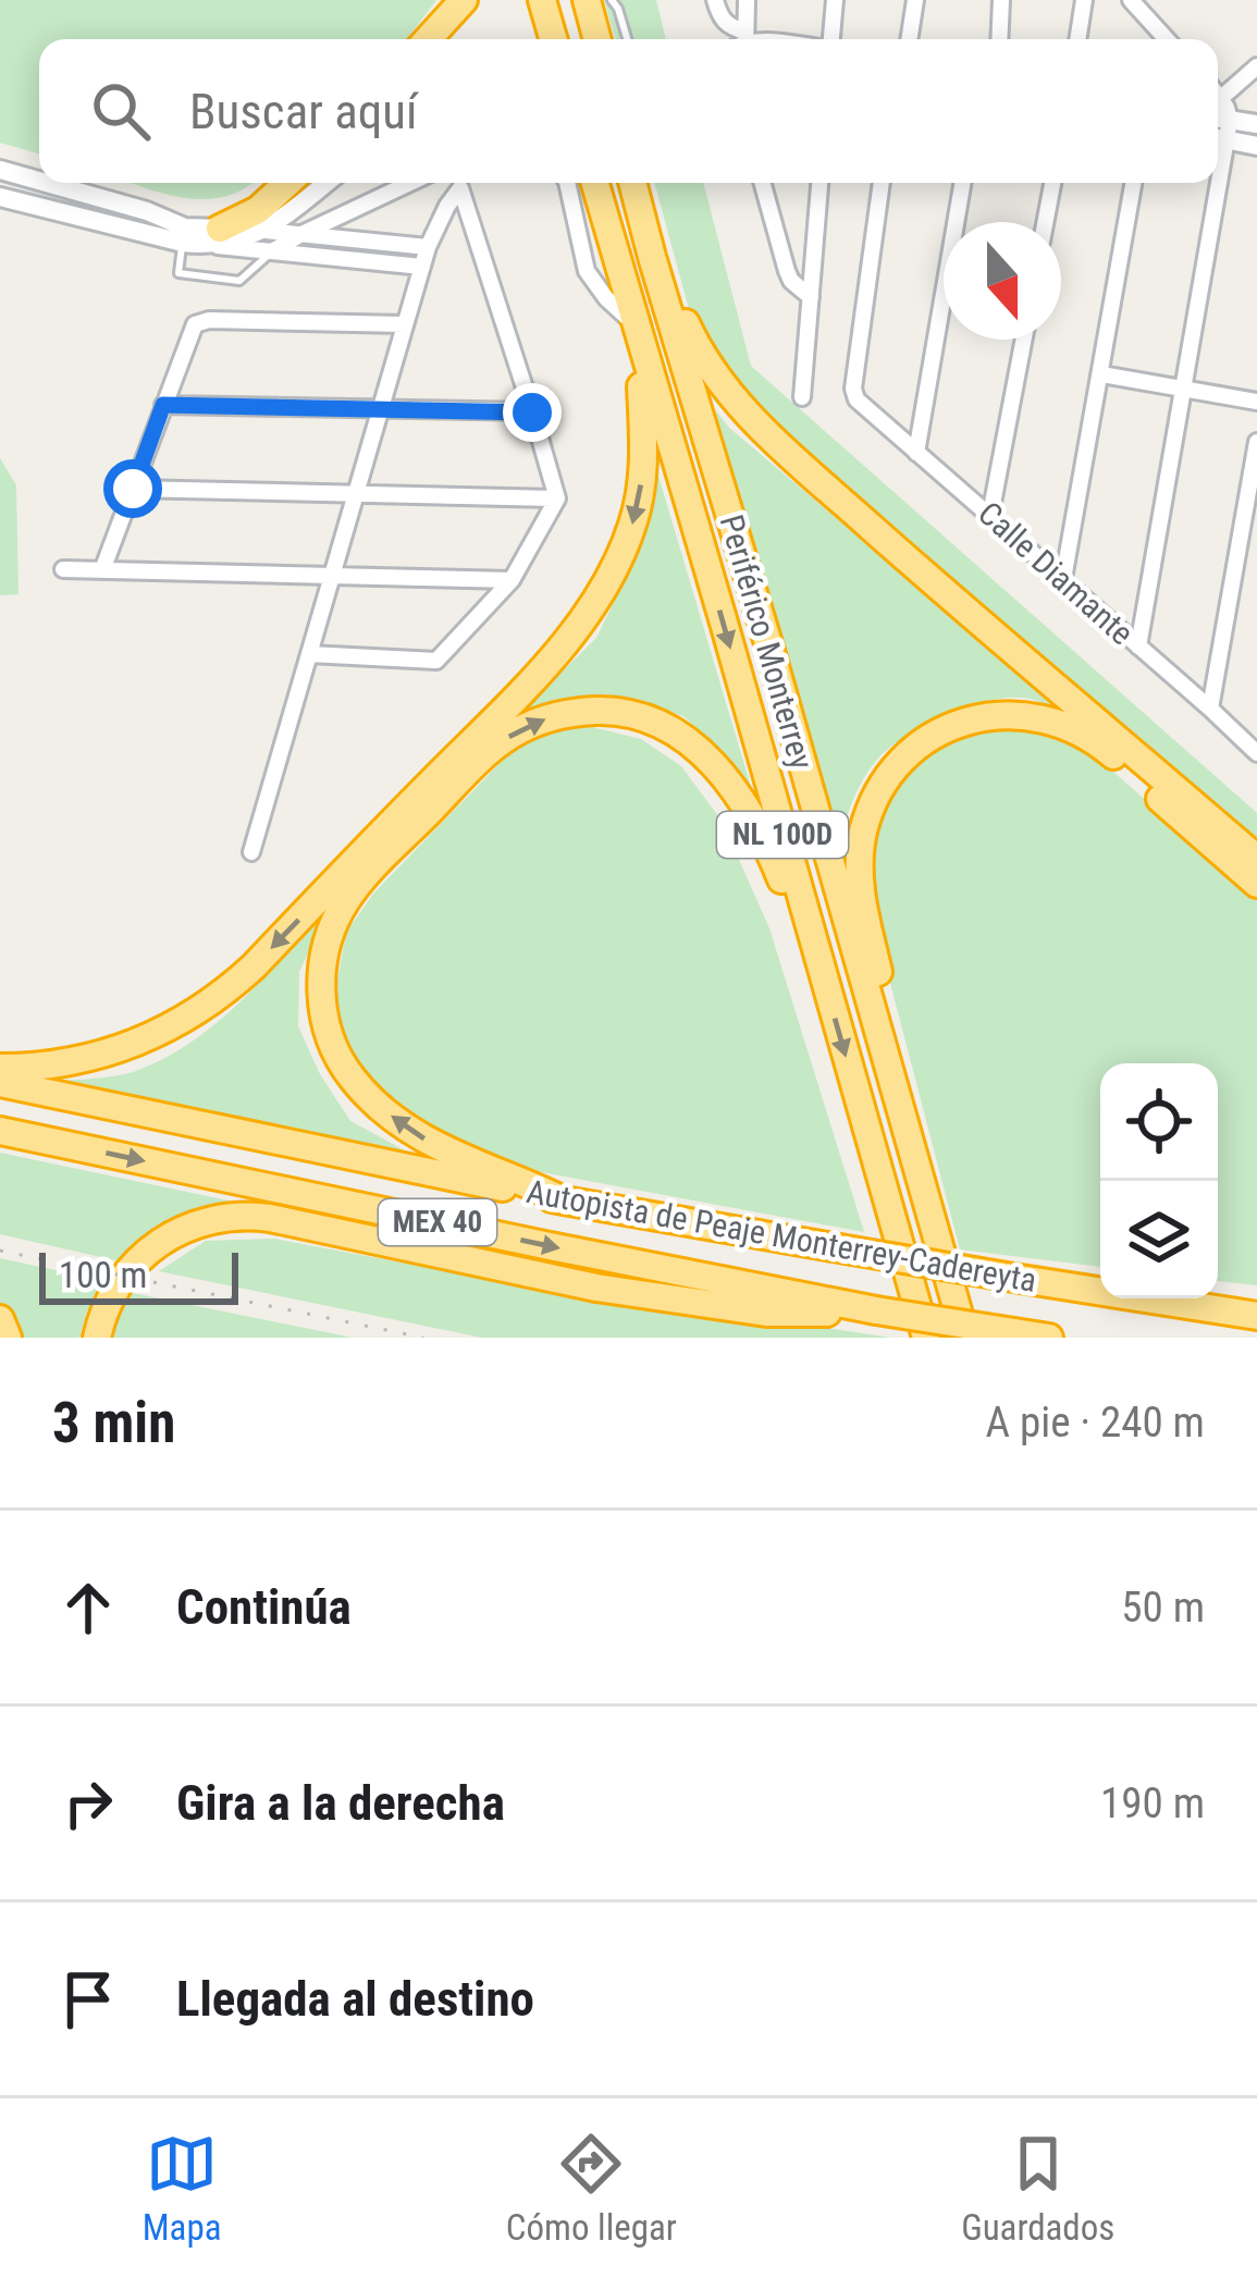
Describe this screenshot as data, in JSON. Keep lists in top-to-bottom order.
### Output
{
  "streets": {
    "highway": [
      "Periférico Monterrey",
      "NL 100D",
      "MEX 40",
      "Autopista de Peaje Monterrey-Cadereyta"
    ],
    "street": ["Calle Diamante"]
  },
  "scale_bar": "100 m",
  "north": "bottom",
  "page": {
    "search": "Buscar aquí",
    "scale": "100 m",
    "heading": ["3 min", "A pie · 240 m"],
    "list": [
      ["Continúa", "50 m"],
      ["Gira a la derecha", "190 m"],
      "Llegada al destino"
    ],
    "nav": ["Mapa", "Cómo llegar", "Guardados"]
  }
}
